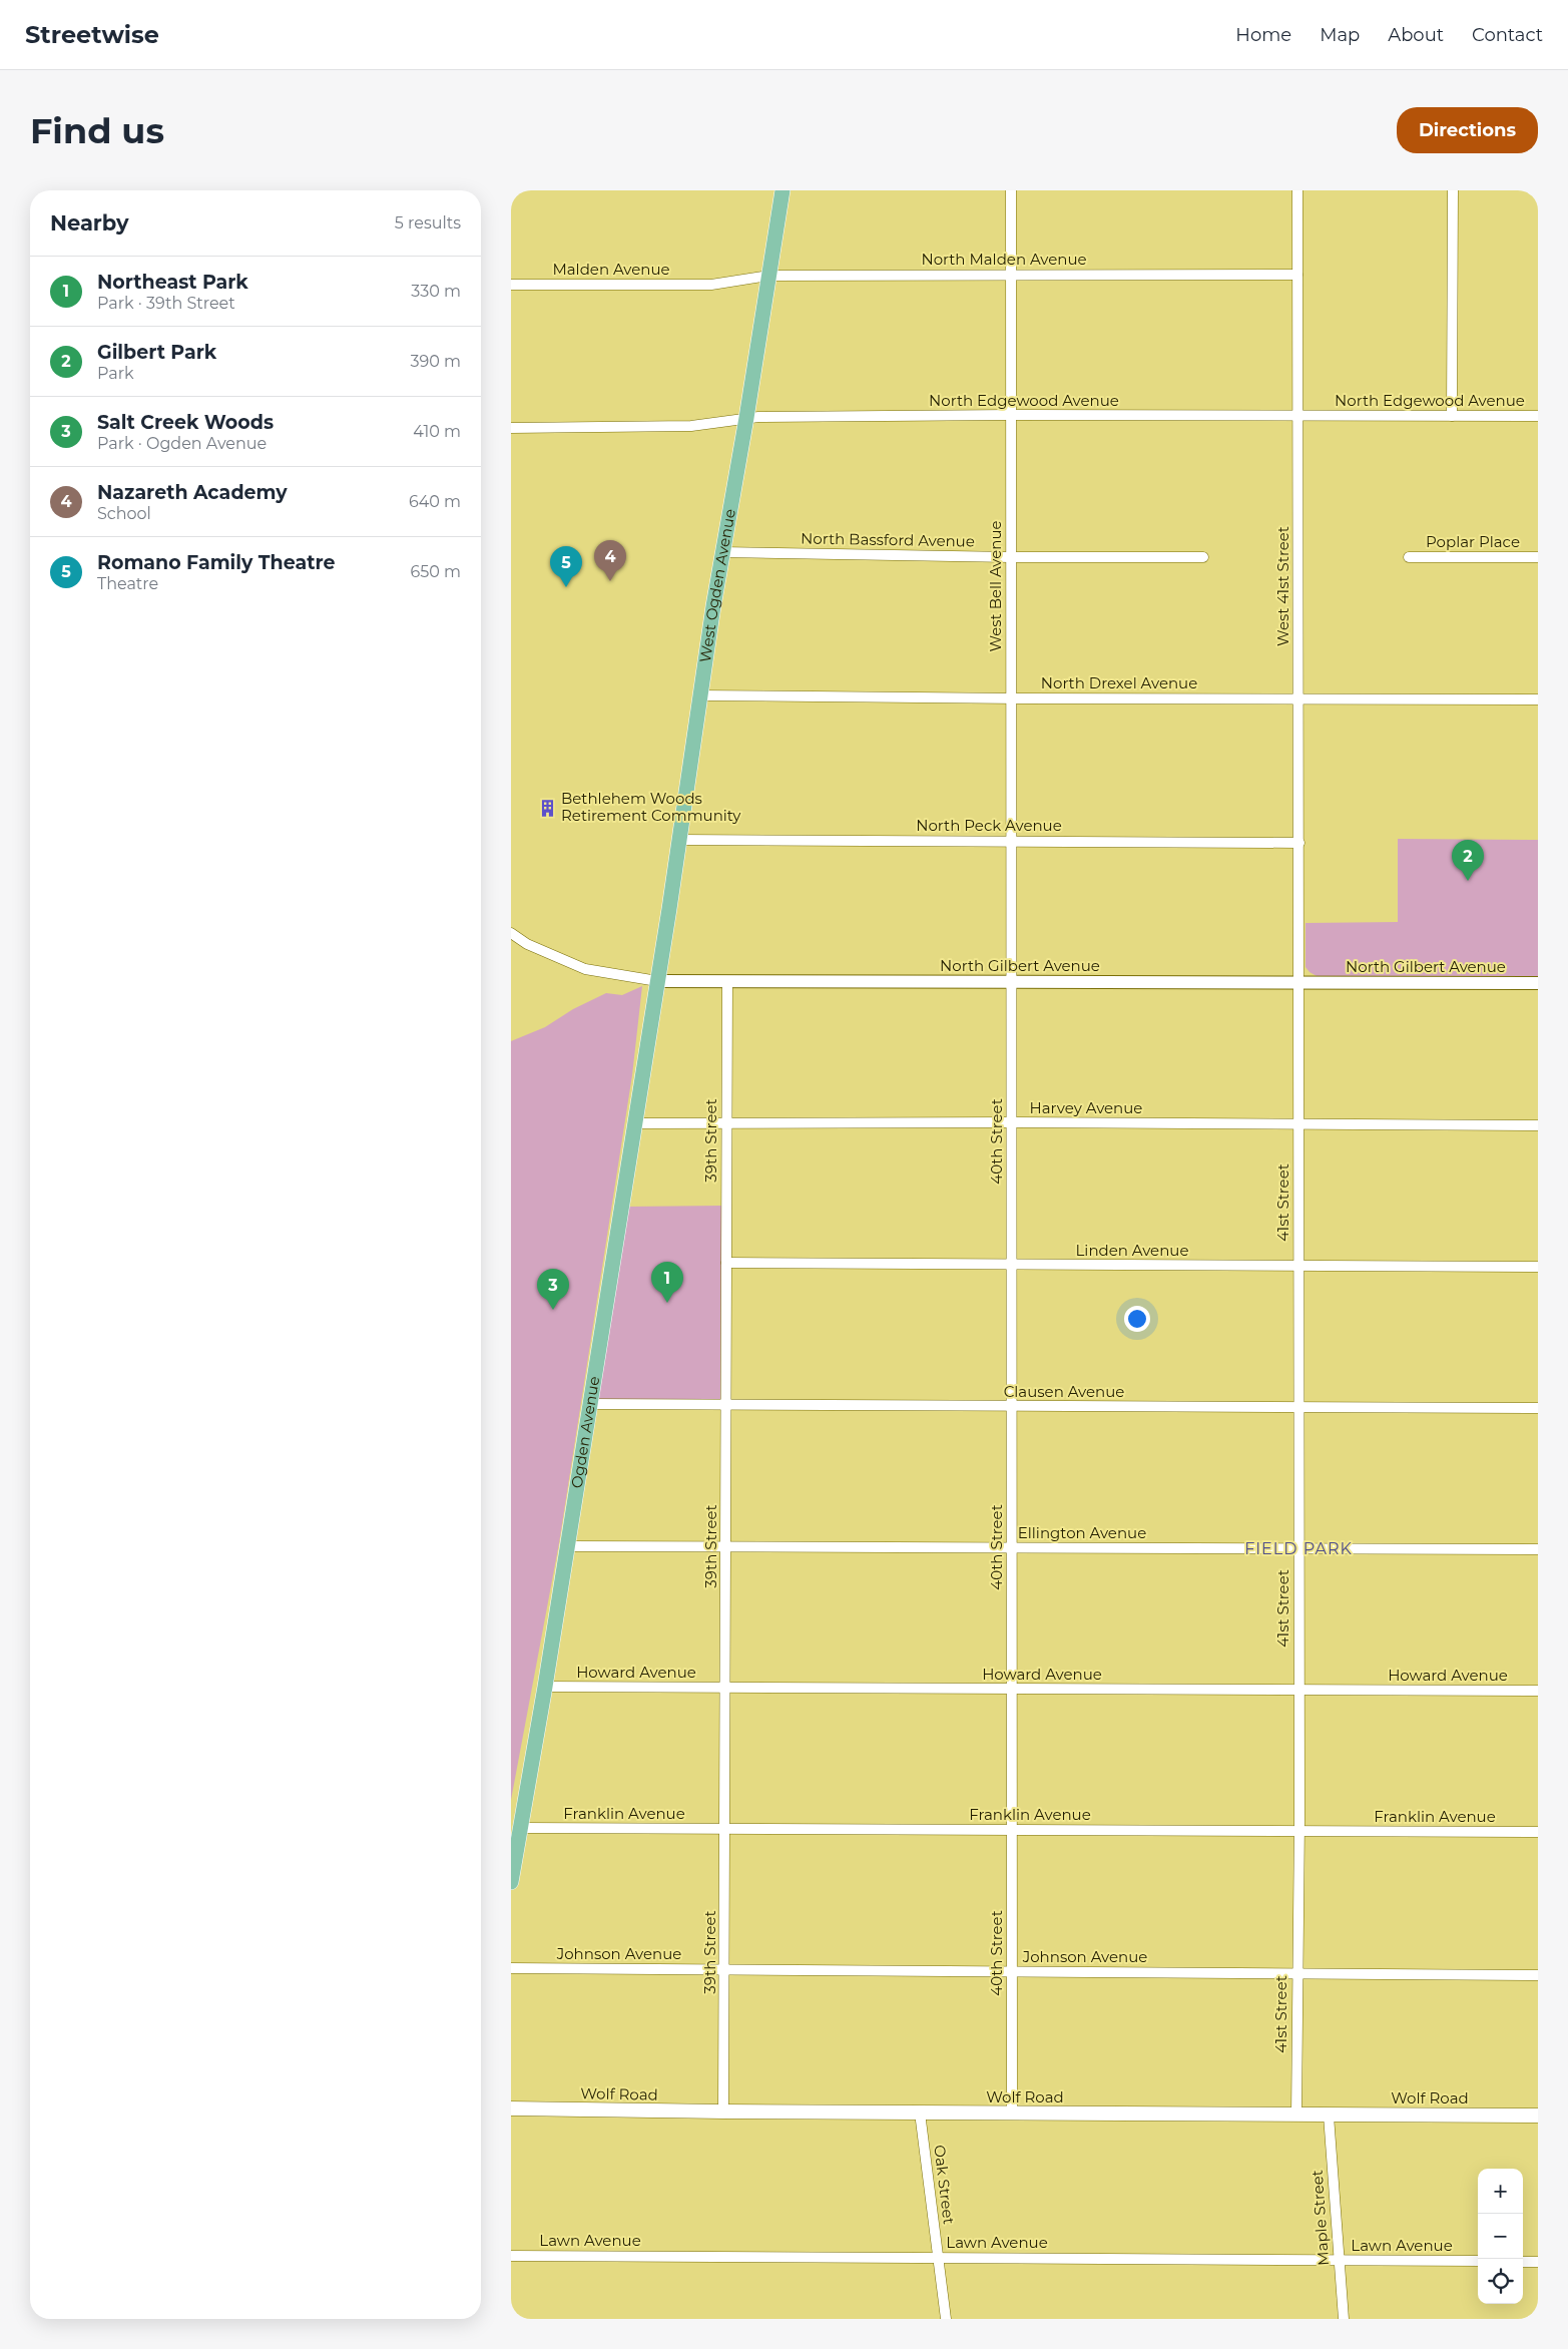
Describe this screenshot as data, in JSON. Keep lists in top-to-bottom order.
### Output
{
  "streets": {
    "main road": ["West Ogden Avenue", "Ogden Avenue", "Wolf Road"],
    "street": [
      "North Malden Avenue",
      "Malden Avenue",
      "North Edgewood Avenue",
      "North Bassford Avenue",
      "Poplar Place",
      "West Bell Avenue",
      "West 41st Street",
      "North Drexel Avenue",
      "North Peck Avenue",
      "North Gilbert Avenue",
      "Harvey Avenue",
      "39th Street",
      "40th Street",
      "41st Street",
      "Linden Avenue",
      "Clausen Avenue",
      "Ellington Avenue",
      "Howard Avenue",
      "Franklin Avenue",
      "Johnson Avenue",
      "Oak Street",
      "Maple Street",
      "Lawn Avenue"
    ]
  },
  "crossings": [
    ["North Malden Avenue", "Malden Avenue"],
    ["North Malden Avenue", "West Ogden Avenue"],
    ["North Malden Avenue", "West Bell Avenue"],
    ["North Malden Avenue", "West 41st Street"],
    ["North Edgewood Avenue", "West Ogden Avenue"],
    ["North Edgewood Avenue", "West Bell Avenue"],
    ["North Edgewood Avenue", "West 41st Street"],
    ["North Bassford Avenue", "West Ogden Avenue"],
    ["North Bassford Avenue", "West Bell Avenue"],
    ["West Ogden Avenue", "North Drexel Avenue"],
    ["West Ogden Avenue", "North Peck Avenue"],
    ["West Ogden Avenue", "North Gilbert Avenue"],
    ["West Ogden Avenue", "Ogden Avenue"],
    ["West Bell Avenue", "North Drexel Avenue"],
    ["West Bell Avenue", "North Peck Avenue"],
    ["West Bell Avenue", "North Gilbert Avenue"],
    ["West Bell Avenue", "40th Street"],
    ["West 41st Street", "North Drexel Avenue"],
    ["West 41st Street", "North Peck Avenue"],
    ["West 41st Street", "North Gilbert Avenue"],
    ["West 41st Street", "41st Street"],
    ["North Gilbert Avenue", "39th Street"],
    ["North Gilbert Avenue", "40th Street"],
    ["North Gilbert Avenue", "41st Street"],
    ["North Gilbert Avenue", "Ogden Avenue"],
    ["Harvey Avenue", "39th Street"],
    ["Harvey Avenue", "40th Street"],
    ["Harvey Avenue", "41st Street"],
    ["Harvey Avenue", "Ogden Avenue"],
    ["39th Street", "Linden Avenue"],
    ["39th Street", "Clausen Avenue"],
    ["39th Street", "Ellington Avenue"],
    ["39th Street", "Howard Avenue"],
    ["39th Street", "Franklin Avenue"],
    ["39th Street", "Johnson Avenue"],
    ["39th Street", "Wolf Road"],
    ["40th Street", "Linden Avenue"],
    ["40th Street", "Clausen Avenue"],
    ["40th Street", "Ellington Avenue"],
    ["40th Street", "Howard Avenue"],
    ["40th Street", "Franklin Avenue"],
    ["40th Street", "Johnson Avenue"],
    ["40th Street", "Wolf Road"],
    ["41st Street", "Linden Avenue"],
    ["41st Street", "Clausen Avenue"],
    ["41st Street", "Ellington Avenue"],
    ["41st Street", "Howard Avenue"],
    ["41st Street", "Franklin Avenue"],
    ["41st Street", "Johnson Avenue"],
    ["41st Street", "Wolf Road"],
    ["Clausen Avenue", "Ogden Avenue"],
    ["Ogden Avenue", "Ellington Avenue"],
    ["Ogden Avenue", "Howard Avenue"],
    ["Ogden Avenue", "Franklin Avenue"],
    ["Wolf Road", "Oak Street"],
    ["Wolf Road", "Maple Street"],
    ["Oak Street", "Lawn Avenue"],
    ["Maple Street", "Lawn Avenue"]
  ],
  "districts": ["FIELD PARK"],
  "places": {
    "building": ["Bethlehem Woods Retirement Community"]
  },
  "page": {
    "header": "Streetwise",
    "nav": [
      "Home",
      "Map",
      "About",
      "Contact"
    ],
    "buttons": "Directions",
    "title": "Find us",
    "heading": ["Nearby", "5 results"],
    "list": [
      {
        "mark": "1",
        "name": "Northeast Park",
        "note": "Park · 39th Street",
        "value": "330 m"
      },
      {
        "mark": "2",
        "name": "Gilbert Park",
        "note": "Park",
        "value": "390 m"
      },
      {
        "mark": "3",
        "name": "Salt Creek Woods",
        "note": "Park · Ogden Avenue",
        "value": "410 m"
      },
      {
        "mark": "4",
        "name": "Nazareth Academy",
        "note": "School",
        "value": "640 m"
      },
      {
        "mark": "5",
        "name": "Romano Family Theatre",
        "note": "Theatre",
        "value": "650 m"
      }
    ],
    "pins": [
      "4",
      "5",
      "2",
      "1",
      "3"
    ],
    "map_buttons": ["+", "−"]
  }
}
